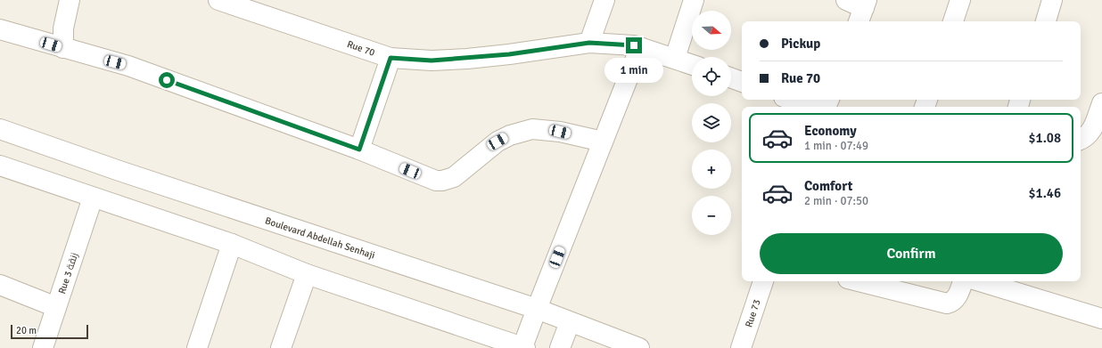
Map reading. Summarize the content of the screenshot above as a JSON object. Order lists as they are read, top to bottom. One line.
{"streets":{"street":["Rue 70","Boulevard Abdellah Senhaji","Rue 3 زنقة","Rue 73"]},"scale_bar":"20 m","north":"right","page":{"map_buttons":["+","−"],"banner":["Pickup","Rue 70"],"bubble":"1 min","list":[{"name":"Economy","note":"1 min · 07:49","value":"$1.08"},{"name":"Comfort","note":"2 min · 07:50","value":"$1.46"}],"buttons":"Confirm","scale":"20 m"}}
